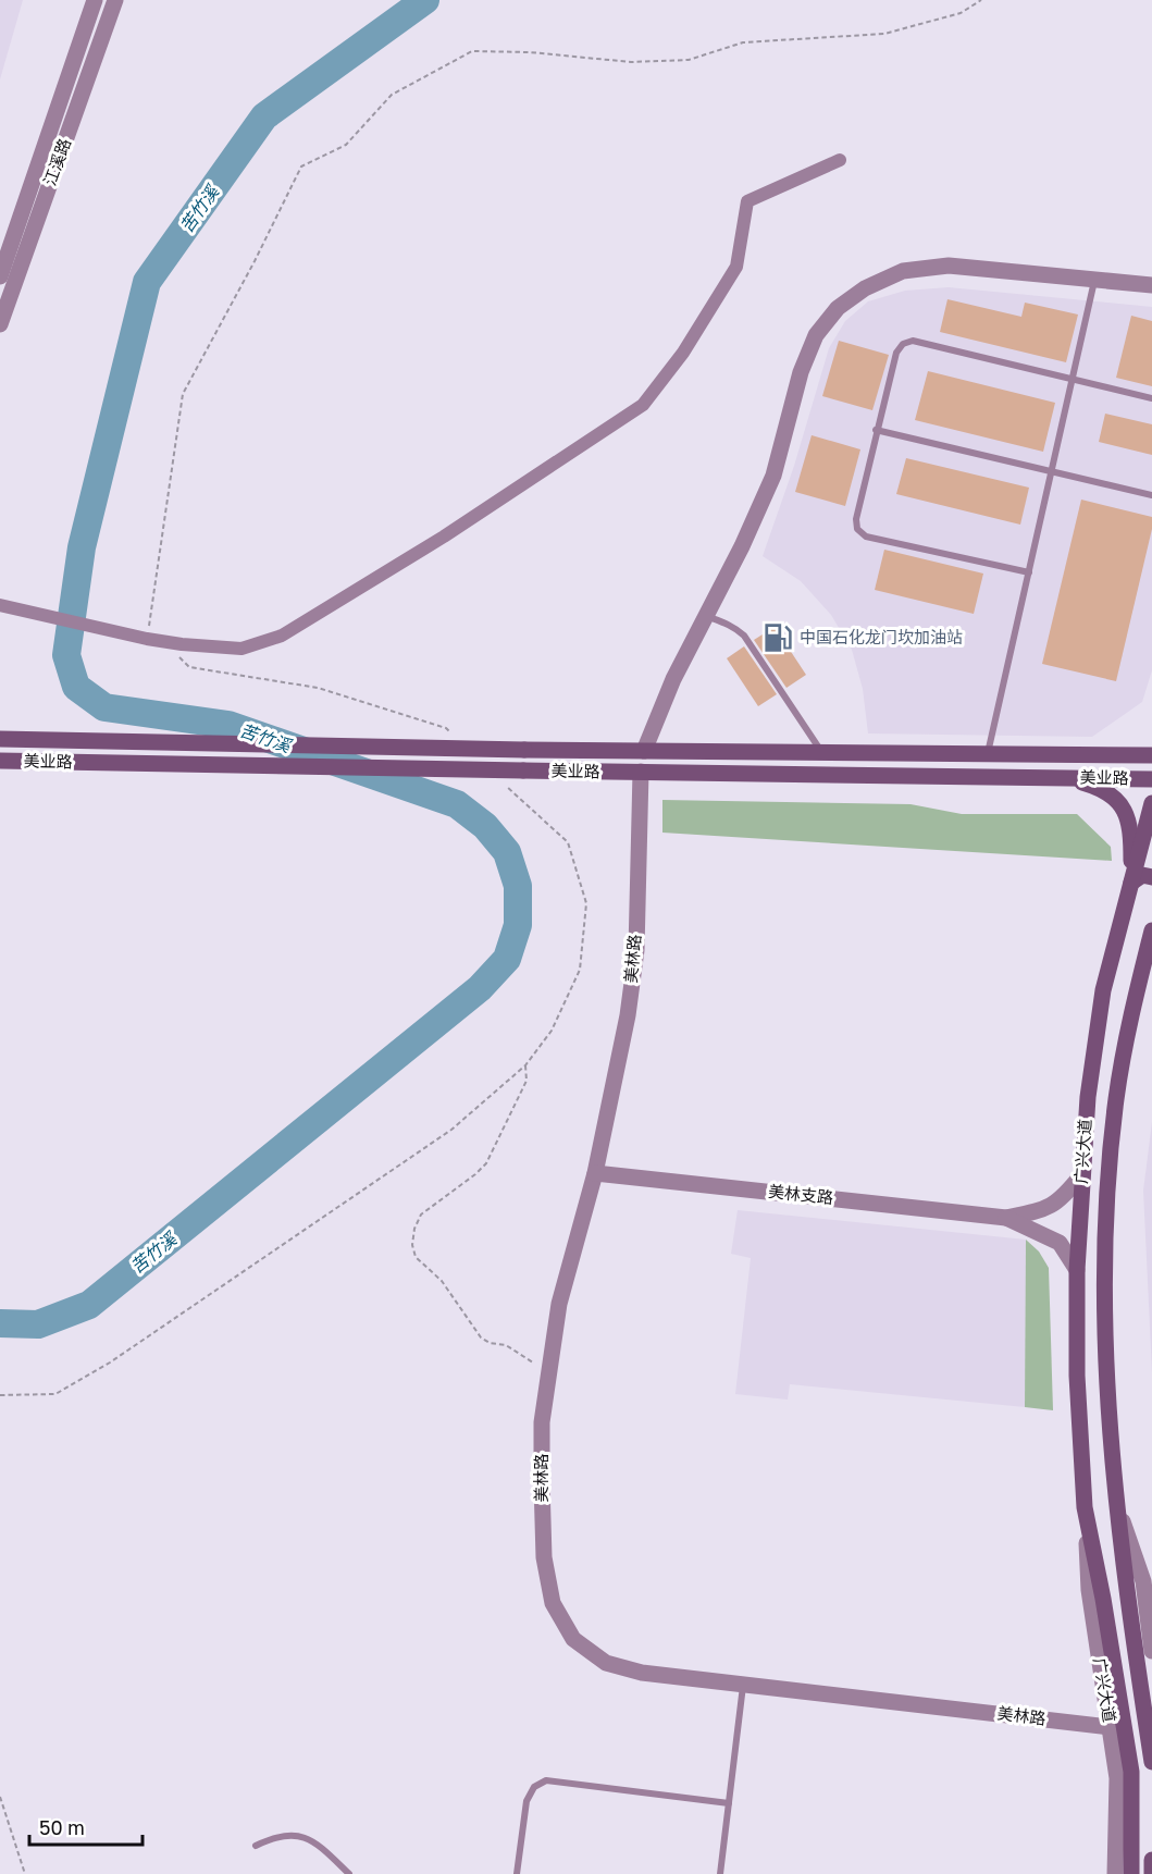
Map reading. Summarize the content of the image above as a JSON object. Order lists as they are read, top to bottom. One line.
{"streets":{"main road":["美业路","广兴大道"],"street":["江溪路","美林路","美林支路"]},"crossings":[["美业路","美林路"],["美林路","广兴大道"],["美林路","美林支路"]],"water":["苦竹溪"],"places":{"fuel station":["中国石化龙门坎加油站"]},"scale_bar":"50 m"}
